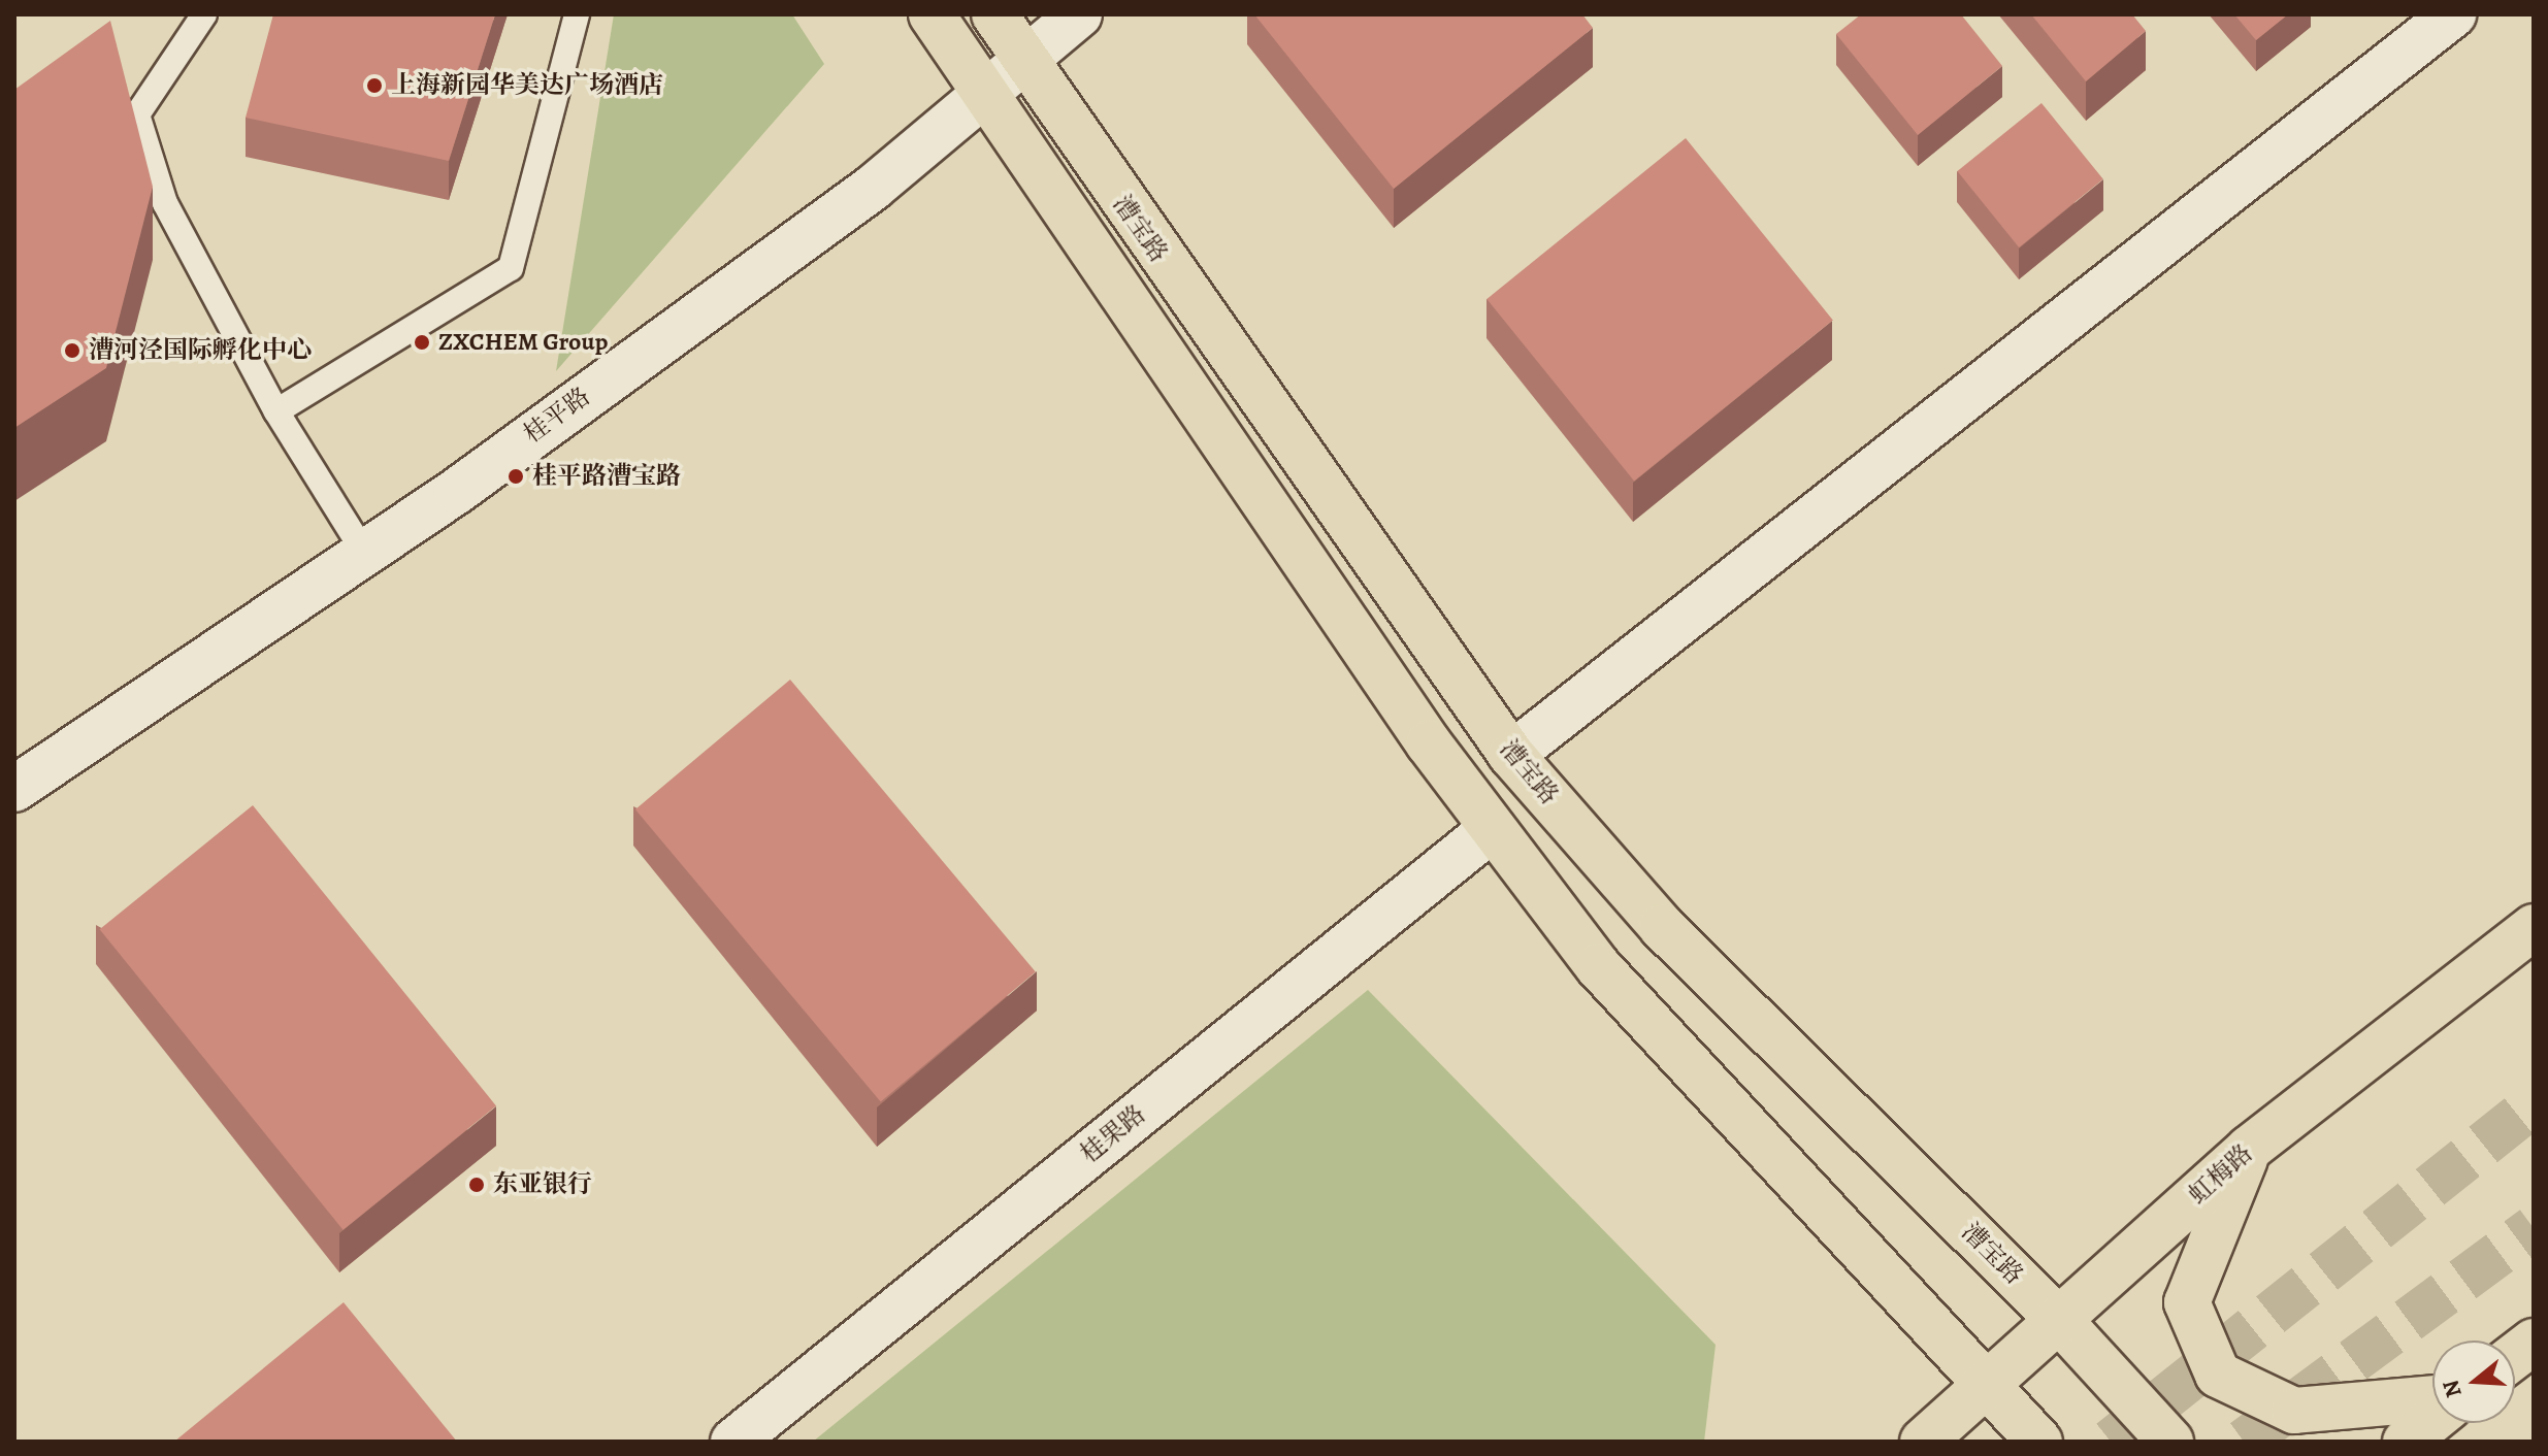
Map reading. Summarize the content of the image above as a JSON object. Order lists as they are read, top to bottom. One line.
{"streets":{"main road":["漕宝路","虹梅路"],"street":["桂平路","桂果路"]},"crossings":[["漕宝路","桂平路"],["漕宝路","虹梅路"]],"places":["上海新园华美达广场酒店","ZXCHEM Group","漕河泾国际孵化中心","桂平路漕宝路","东亚银行"],"north":"left"}
